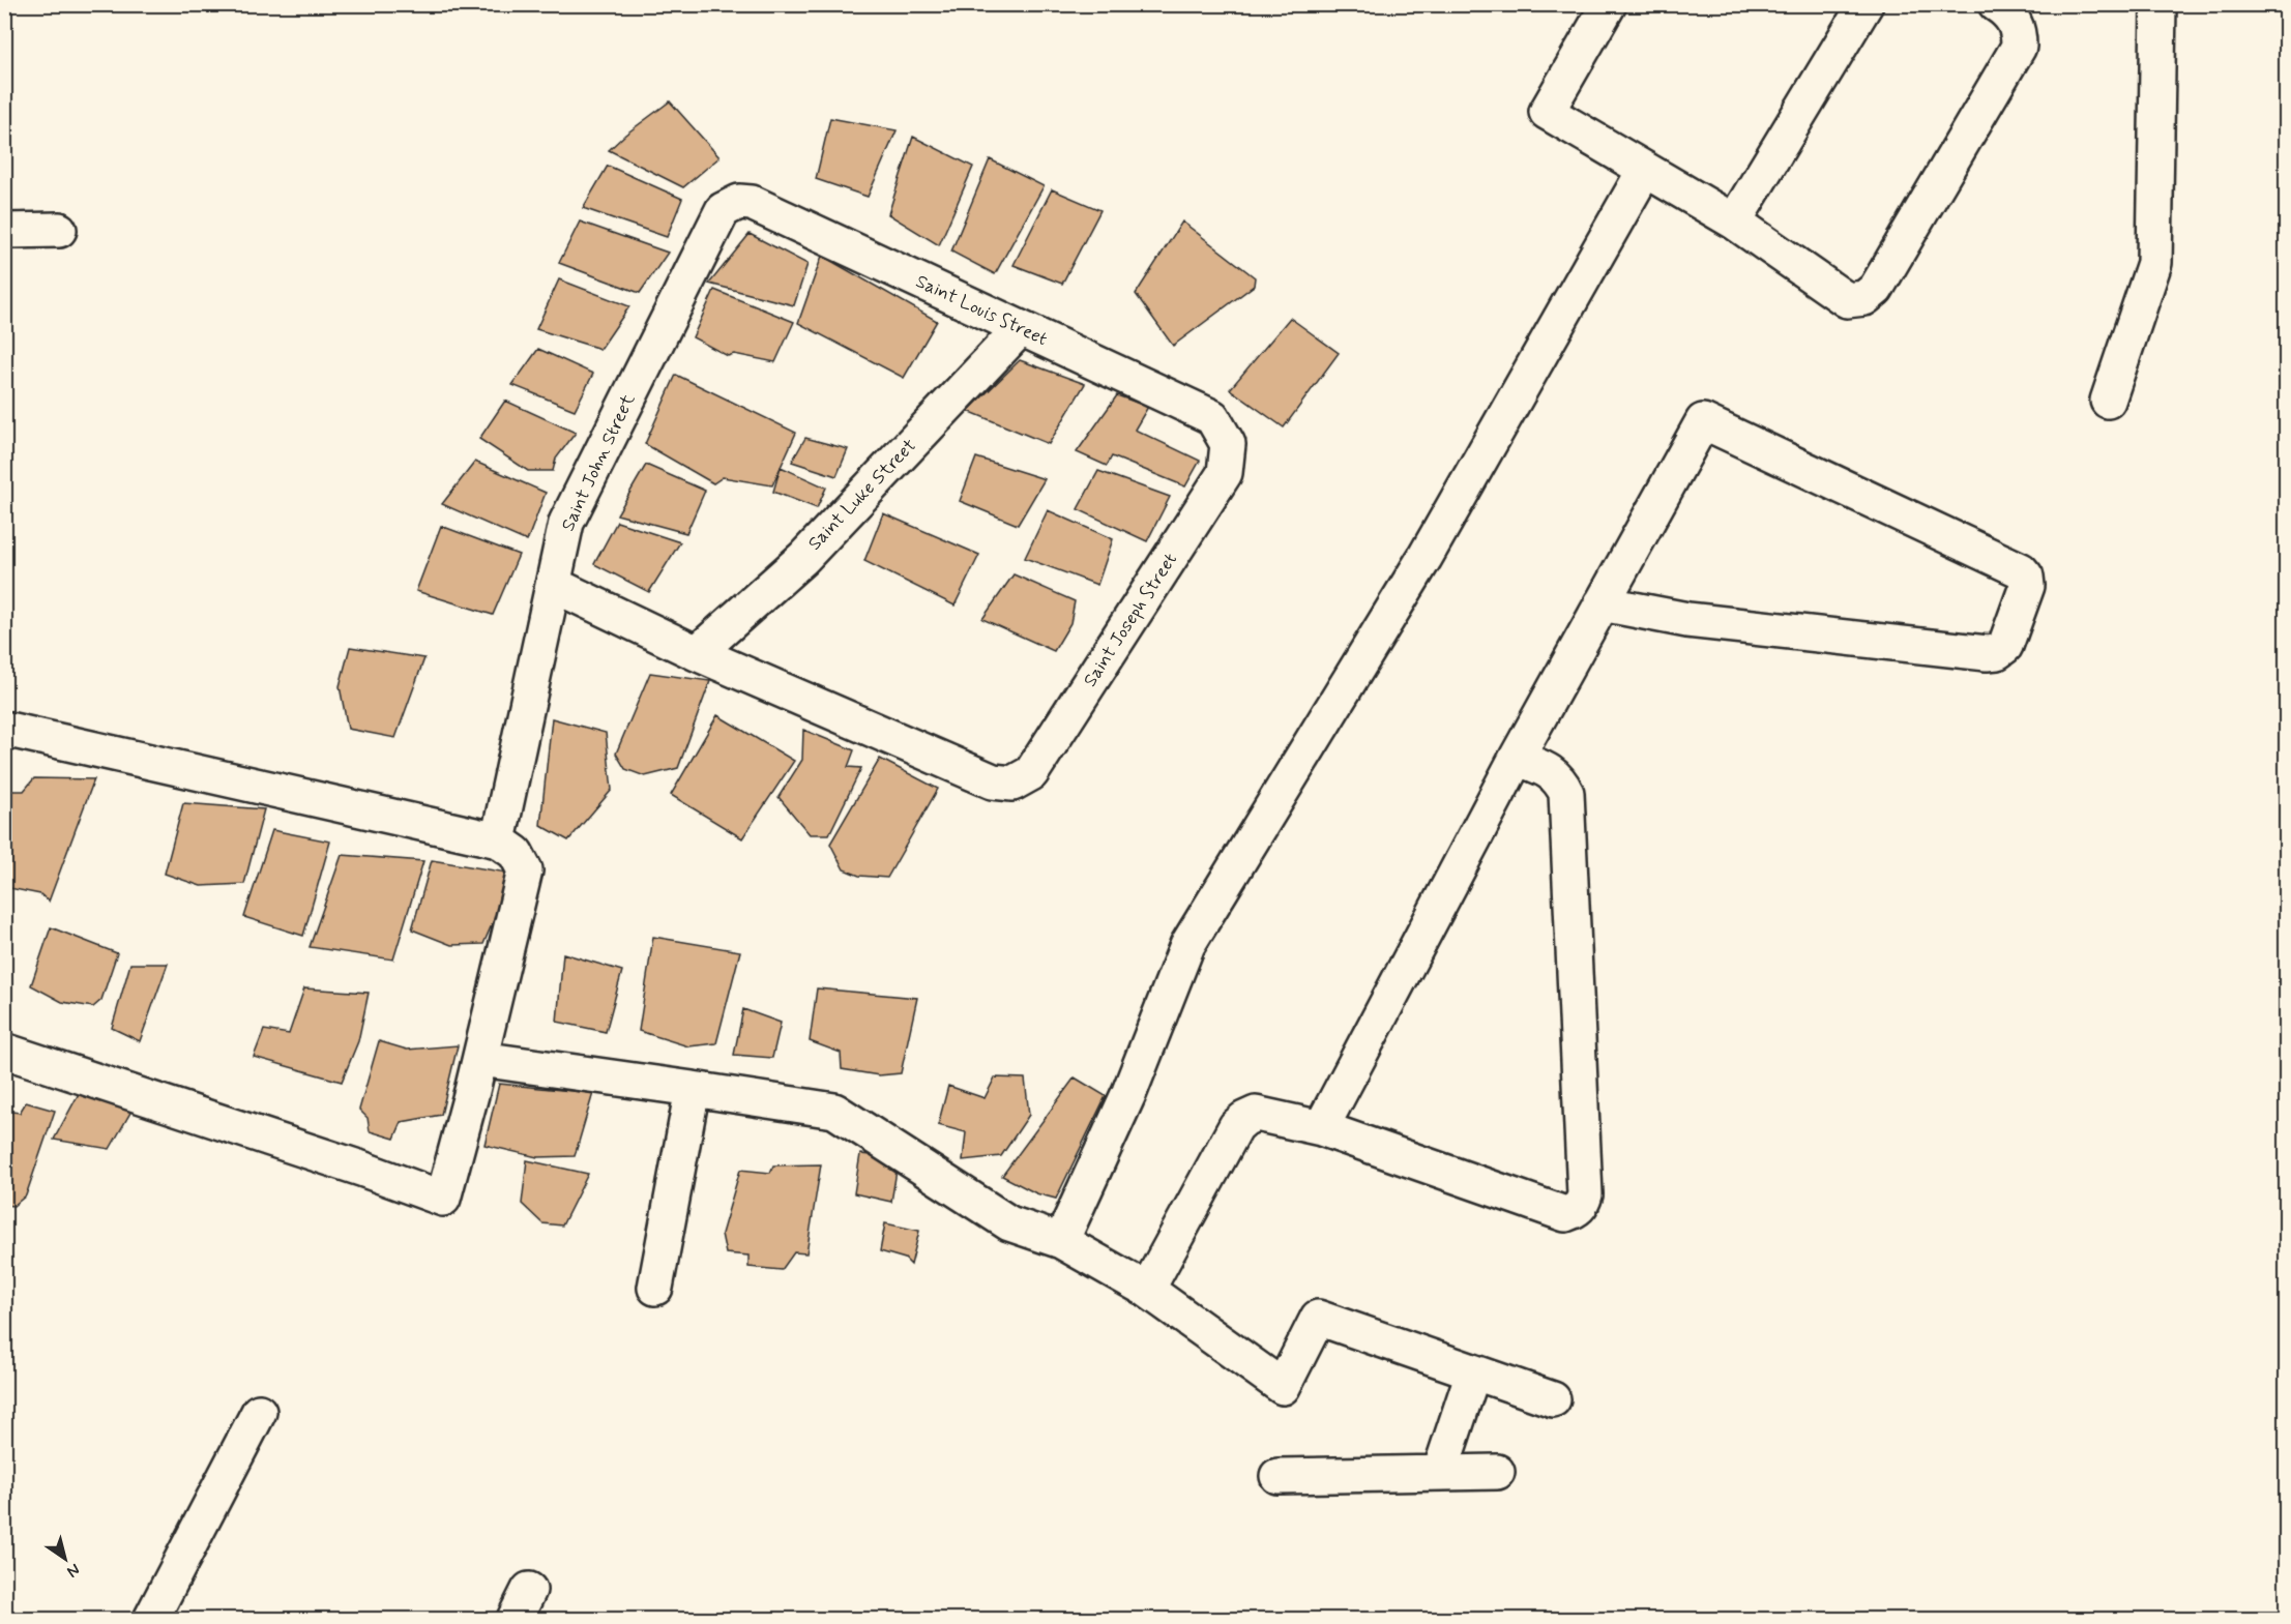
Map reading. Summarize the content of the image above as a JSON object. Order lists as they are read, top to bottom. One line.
{"streets":{"street":["Saint Louis Street","Saint John Street","Saint Luke Street","Saint Joseph Street"]},"crossings":[["Saint Louis Street","Saint John Street"],["Saint Louis Street","Saint Luke Street"],["Saint Louis Street","Saint Joseph Street"],["Saint Luke Street","Saint Joseph Street"]],"north":"bottom right"}
